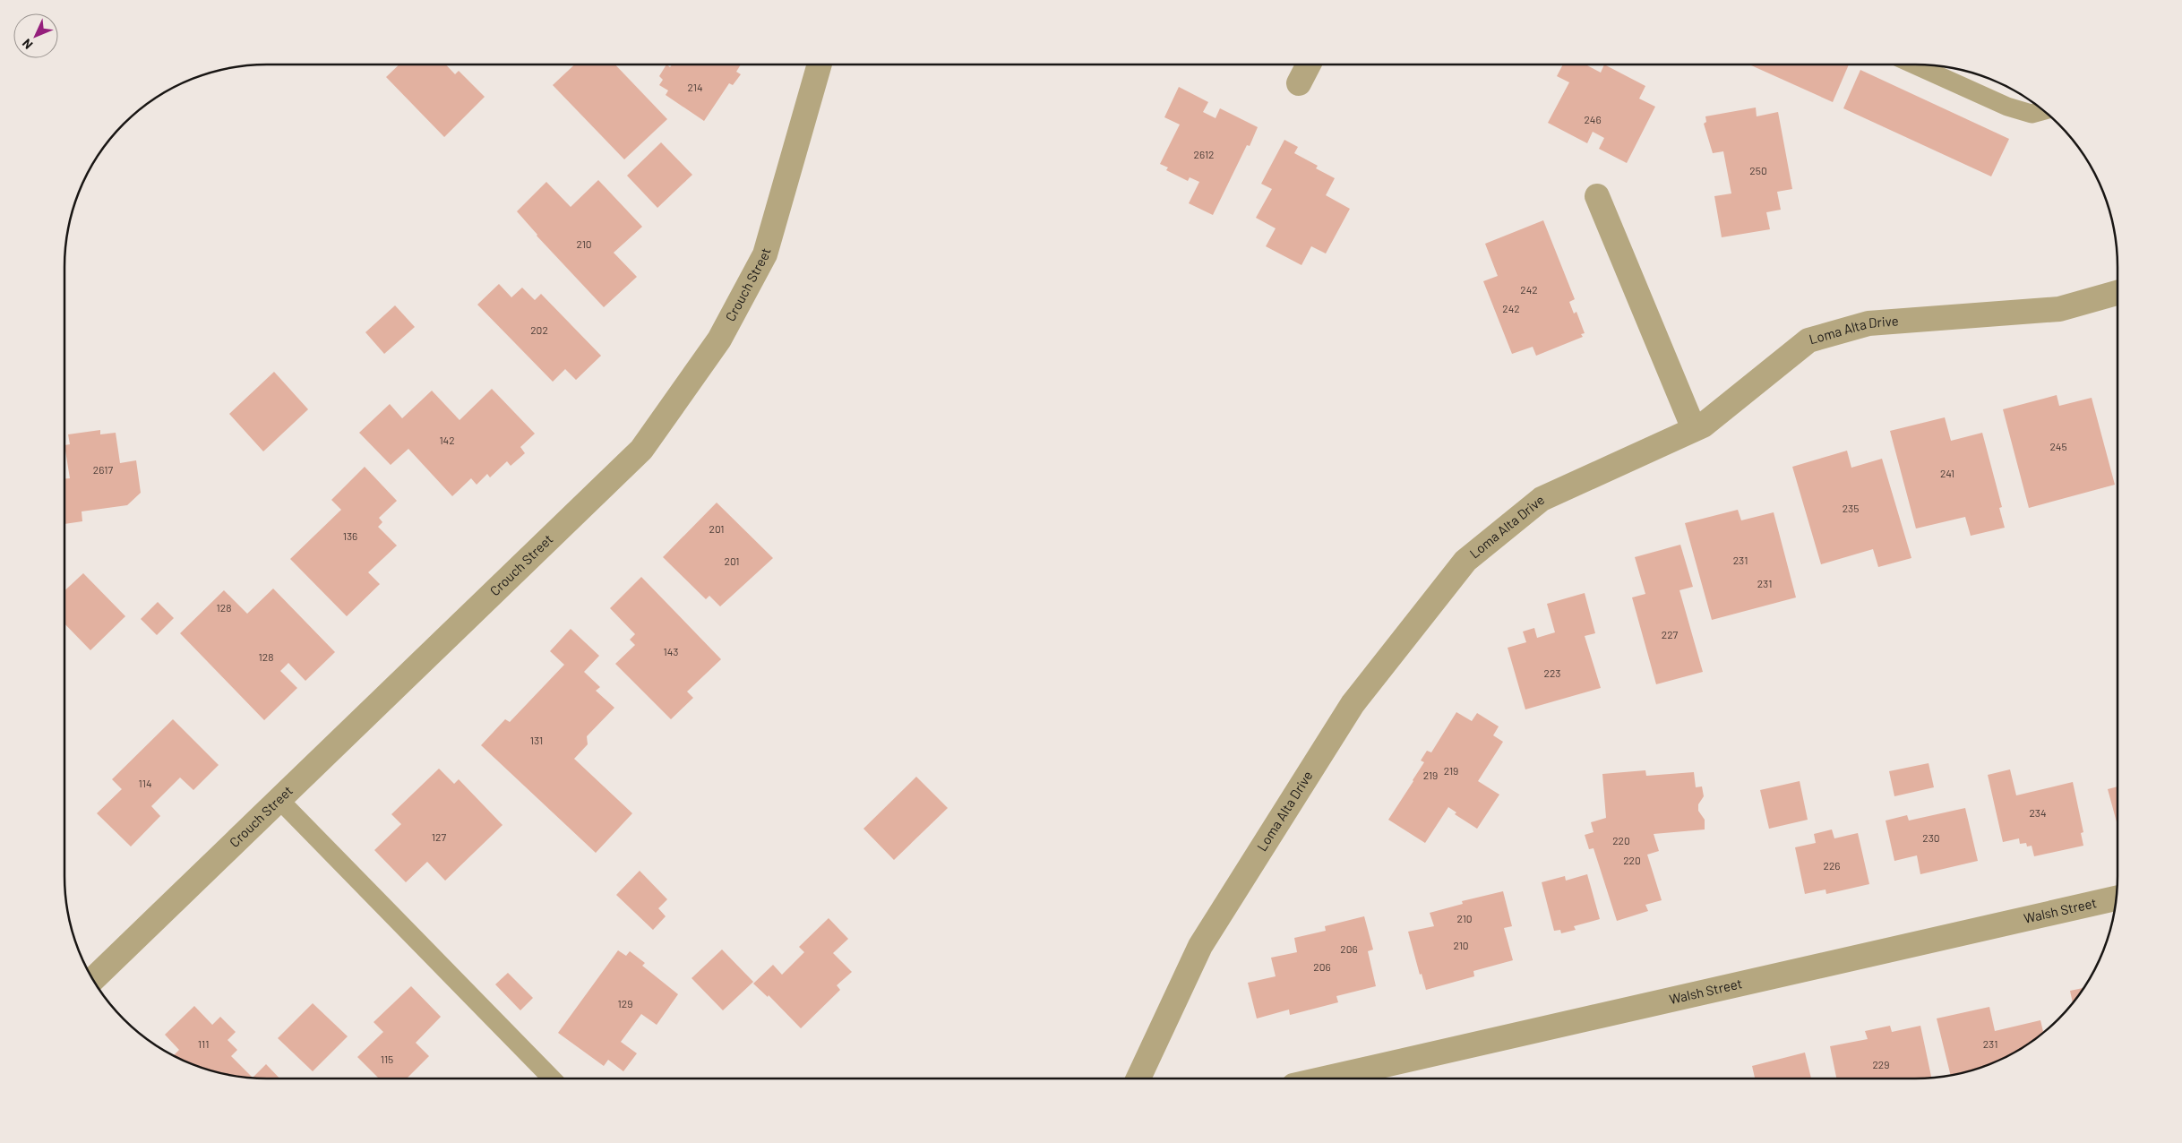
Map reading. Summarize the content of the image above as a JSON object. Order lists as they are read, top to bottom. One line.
{"streets":{"street":["Crouch Street","Loma Alta Drive","Walsh Street"]},"house_numbers":["214","246","2612","250","210","242","242","202","142","245","2617","241","235","201","136","231","201","231","128","227","143","128","223","131","219","219","114","234","127","230","220","220","226","210","210","206","206","129","111","231","115","229"],"north":"bottom left"}
